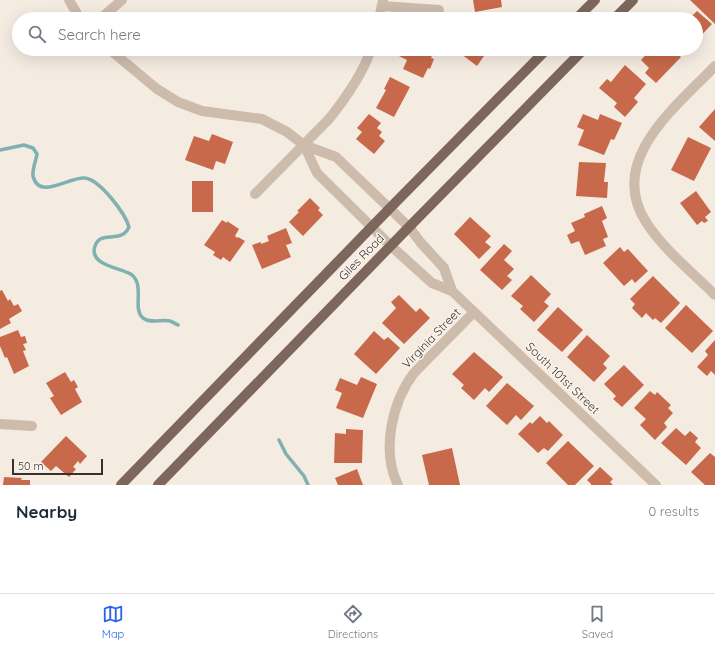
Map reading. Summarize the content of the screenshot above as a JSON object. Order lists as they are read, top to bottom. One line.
{"streets":{"main road":["Giles Road"],"street":["Virginia Street","South 101st Street"]},"crossings":[["Giles Road","South 101st Street"],["Virginia Street","South 101st Street"]],"scale_bar":"50 m","page":{"search":"Search here","scale":"50 m","heading":["Nearby","0 results"],"nav":["Map","Directions","Saved"]}}
